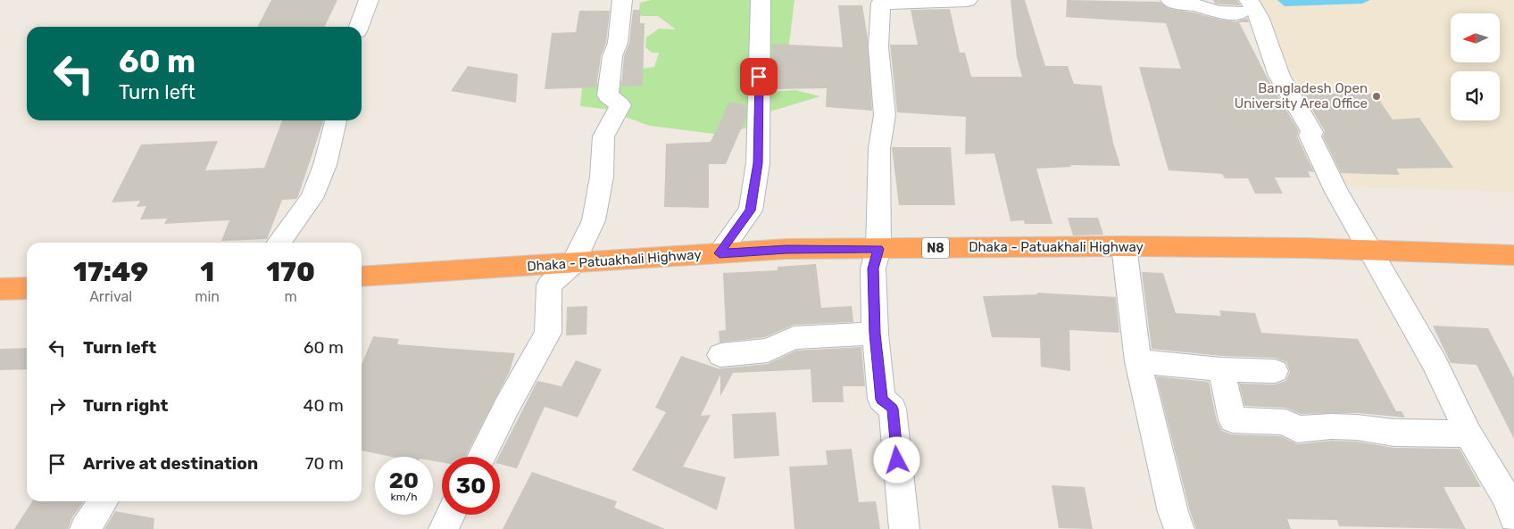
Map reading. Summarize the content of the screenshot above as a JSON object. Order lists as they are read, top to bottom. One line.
{"streets":{"highway":["Dhaka - Patuakhali Highway","N8"]},"places":["Bangladesh Open University Area Office"],"north":"left","page":{"turn":["60 m","Turn left"],"eta":["17:49","Arrival","1","min","170","m"],"list":[{"name":"Turn left","value":"60 m"},{"name":"Turn right","value":"40 m"},{"name":"Arrive at destination","value":"70 m"}],"speed":"20 km/h","limit":"30"}}
